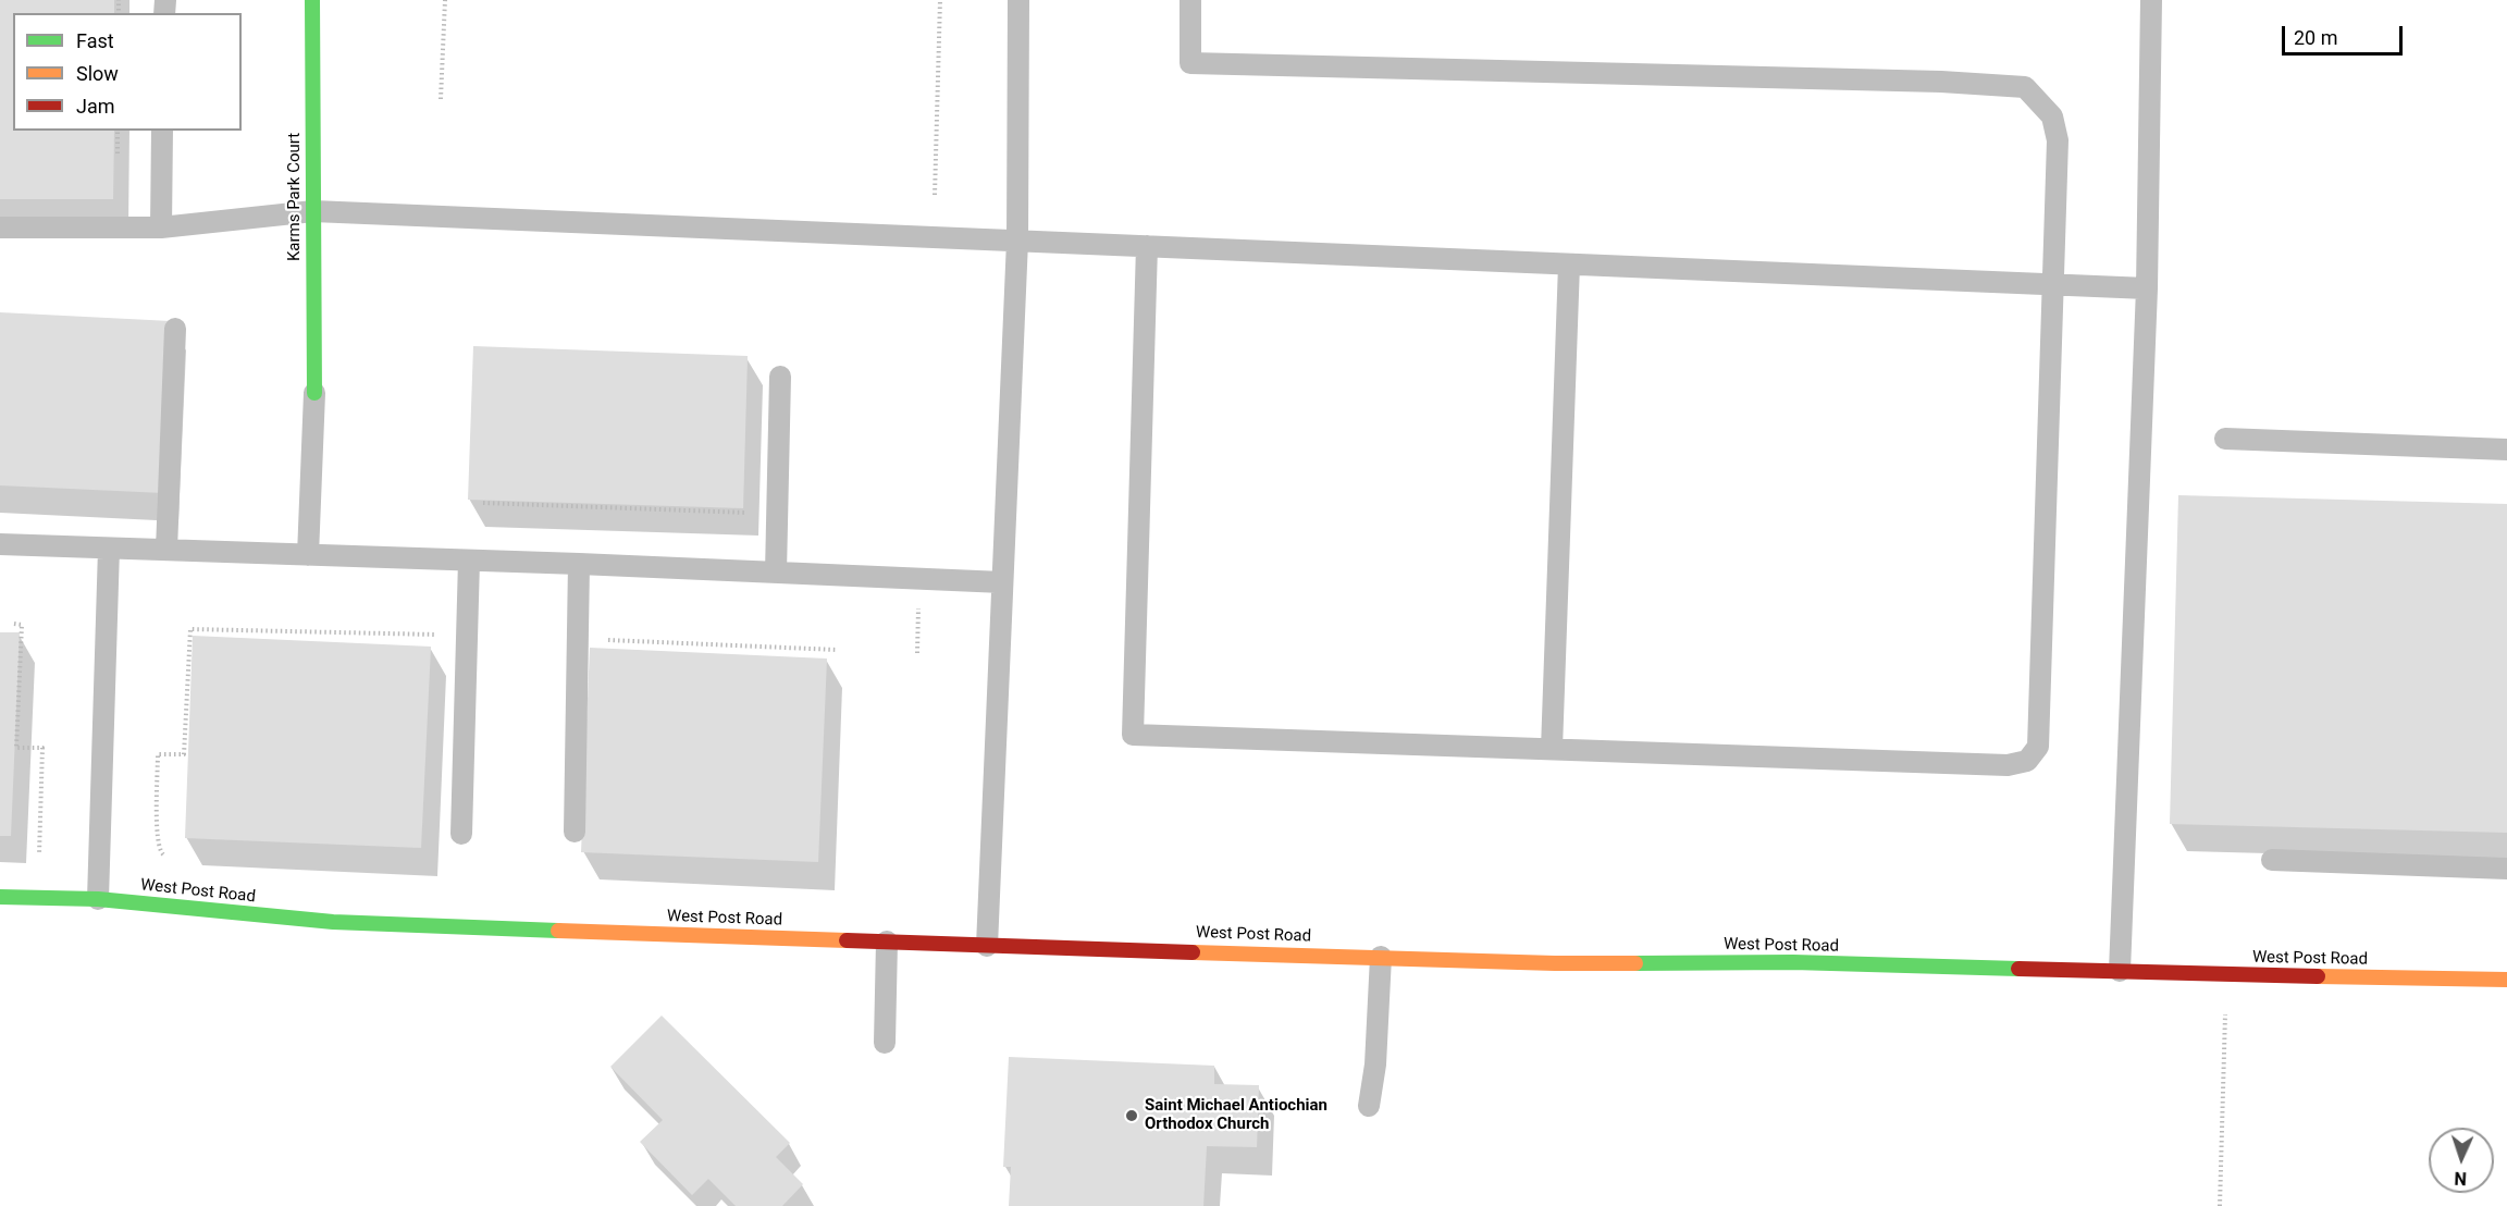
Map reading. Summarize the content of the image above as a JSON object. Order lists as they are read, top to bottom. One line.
{"streets":{"street":["Karms Park Court","West Post Road"]},"places":["Saint Michael Antiochian Orthodox Church"],"legend":["Fast","Slow","Jam"],"scale_bar":"20 m","north":"bottom"}
